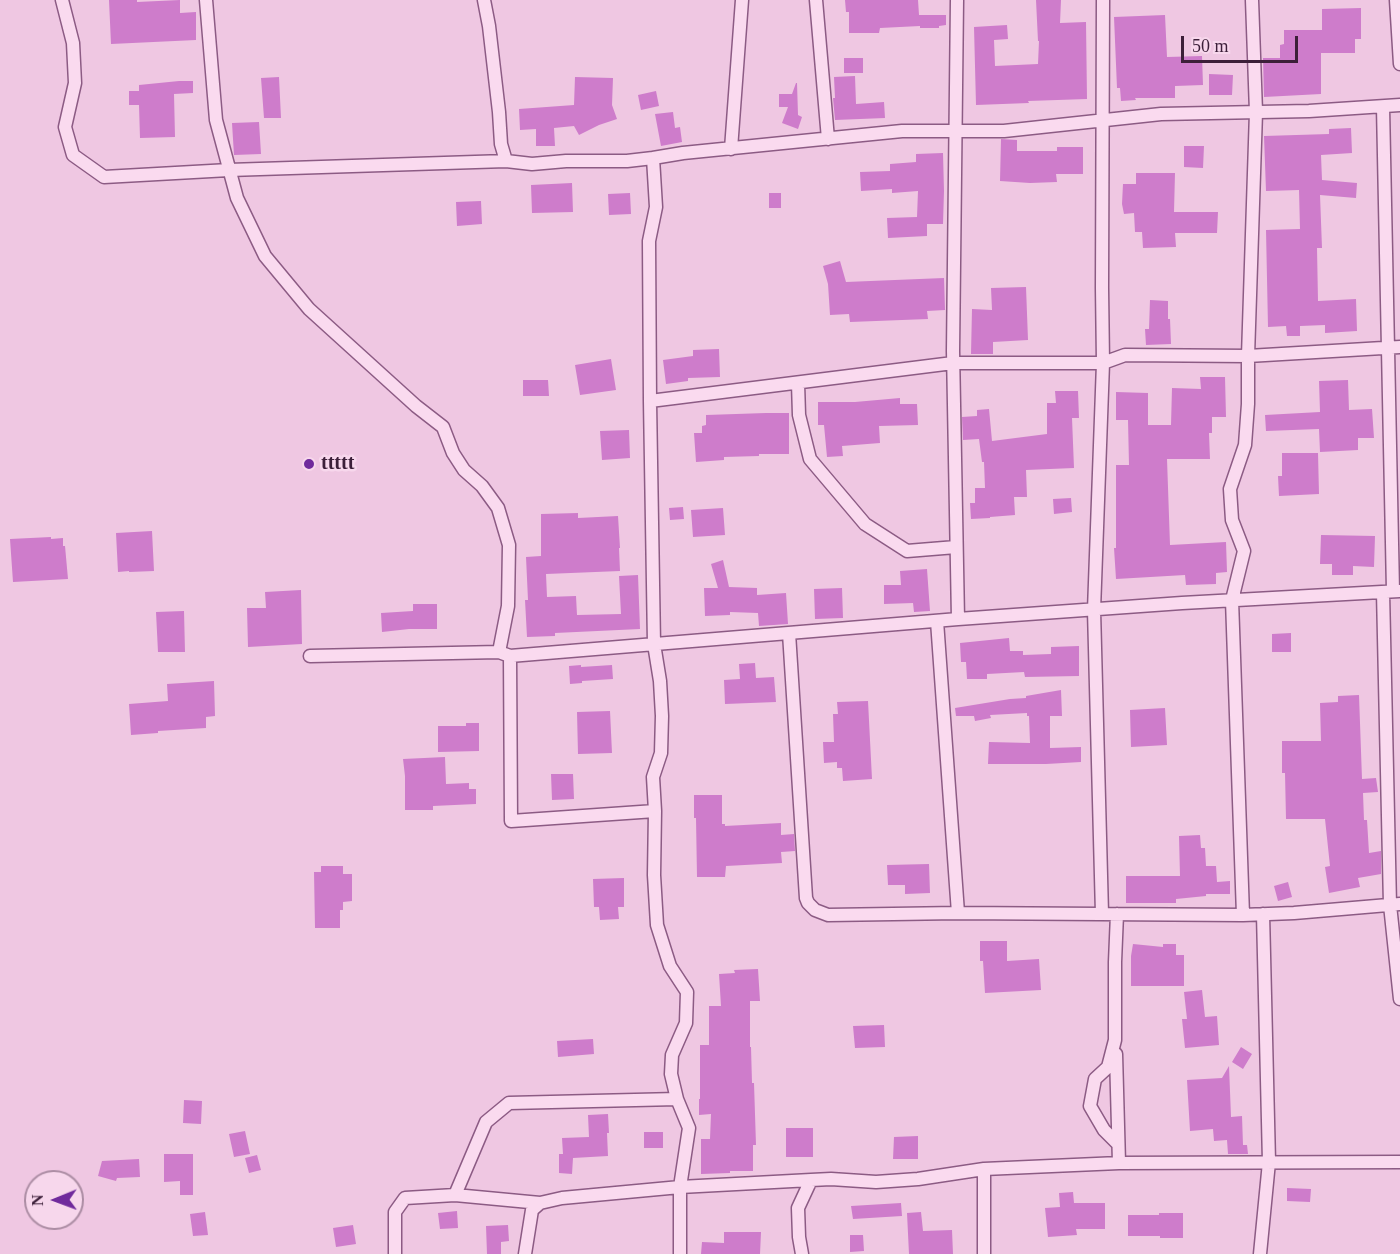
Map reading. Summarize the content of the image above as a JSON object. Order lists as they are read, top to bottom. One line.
{"places":["ttttt"],"scale_bar":"50 m","north":"left"}
